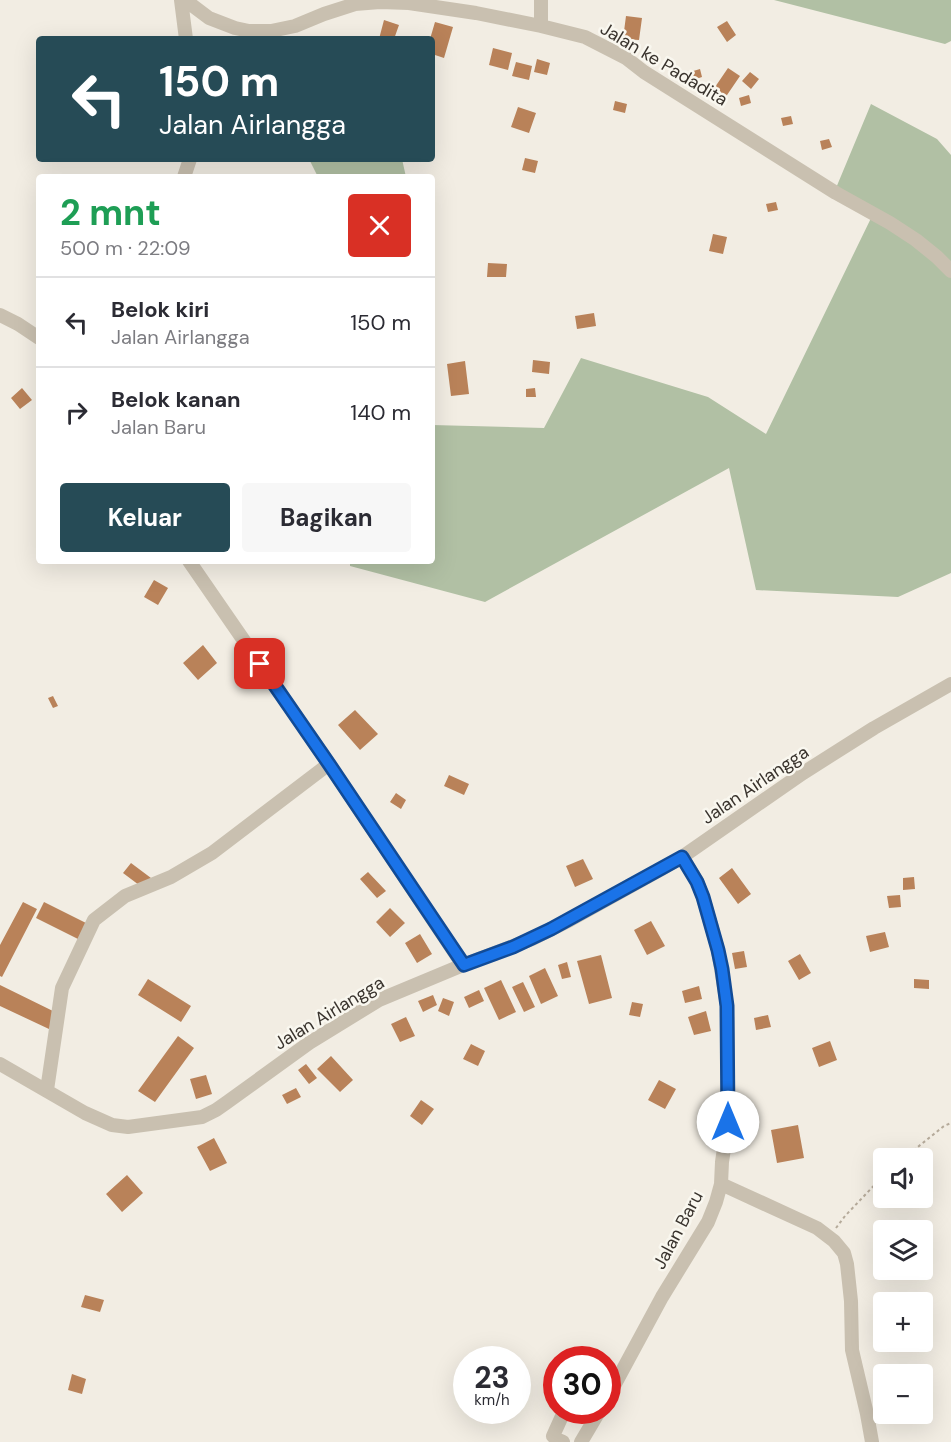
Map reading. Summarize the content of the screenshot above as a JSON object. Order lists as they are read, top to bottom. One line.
{"streets":{"street":["Jalan ke Padadita","Jalan Airlangga","Jalan Baru"]},"crossings":[["Jalan Airlangga","Jalan Baru"]],"page":{"turn":["150 m","Jalan Airlangga"],"heading":["2 mnt","500 m · 22:09"],"list":[{"name":"Belok kiri","note":"Jalan Airlangga","value":"150 m"},{"name":"Belok kanan","note":"Jalan Baru","value":"140 m"}],"buttons":["Keluar","Bagikan"],"map_buttons":["+","−"],"speed":"23 km/h","limit":"30"}}
